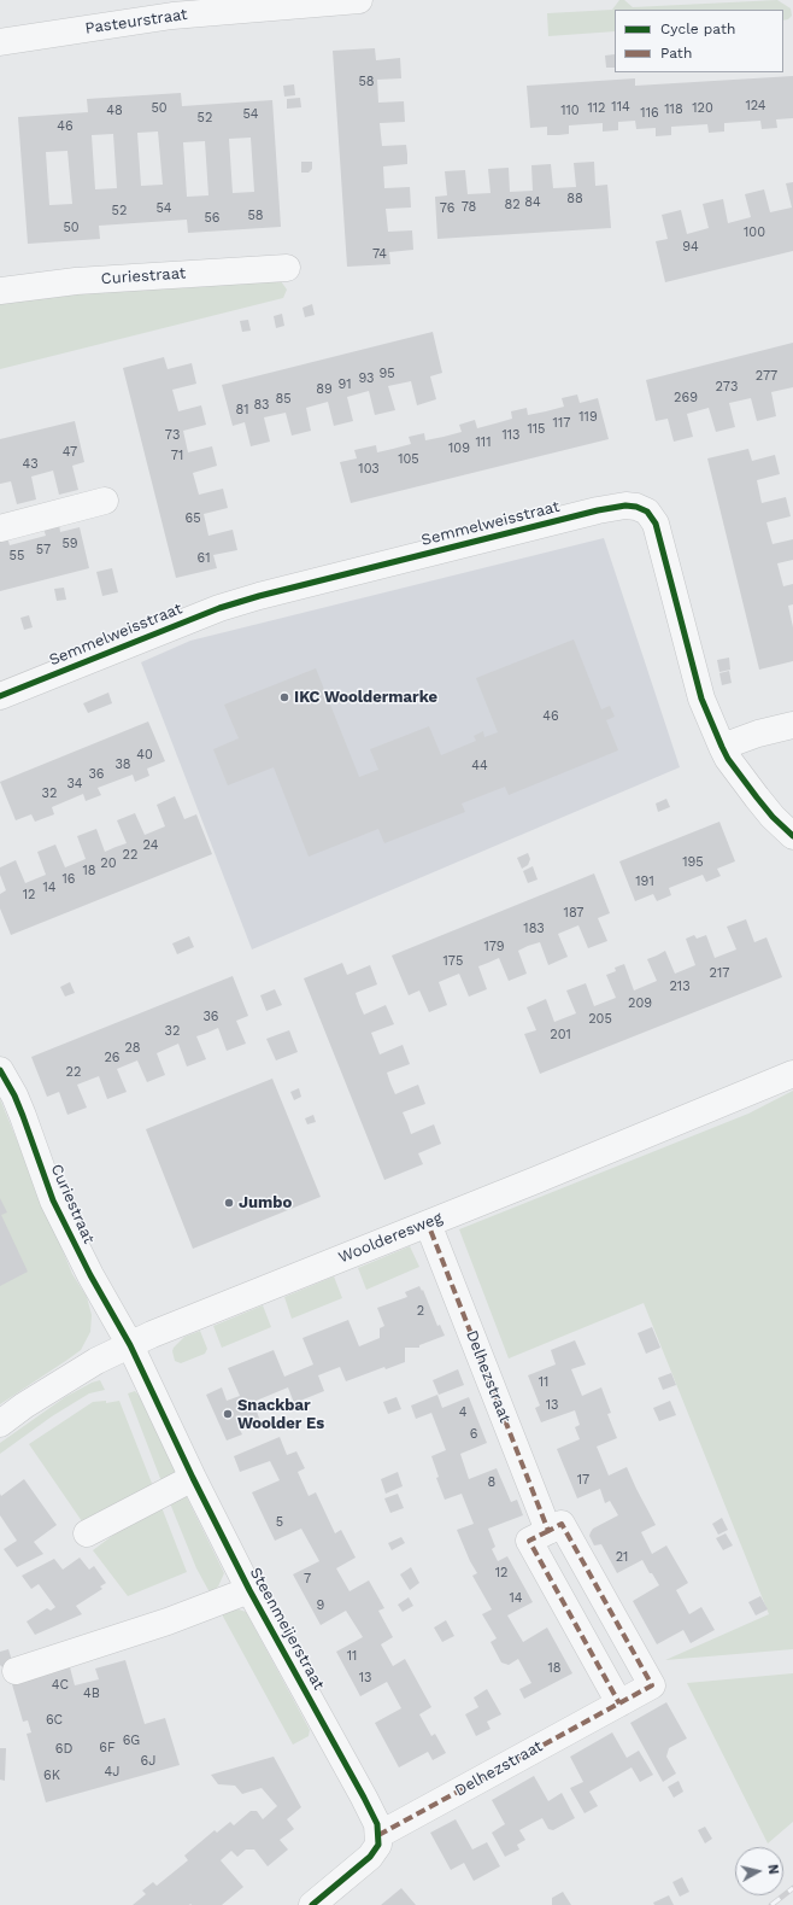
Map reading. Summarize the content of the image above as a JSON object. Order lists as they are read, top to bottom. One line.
{"streets":{"street":["Pasteurstraat","Curiestraat","Semmelweisstraat","Woolderesweg","Delhezstraat","Steenmeijerstraat"]},"crossings":[["Curiestraat","Woolderesweg"],["Curiestraat","Steenmeijerstraat"],["Woolderesweg","Delhezstraat"],["Woolderesweg","Steenmeijerstraat"],["Delhezstraat","Steenmeijerstraat"]],"places":["IKC Wooldermarke","Jumbo","Snackbar Woolder Es"],"house_numbers":["58","124","114","50","112","120","118","48","110","116","54","52","46","88","84","82","78","54","76","52","58","56","50","100","94","74","95","277","93","91","273","89","269","85","83","81","119","117","115","73","113","111","109","47","71","105","43","103","65","59","57","55","61","46","40","38","44","36","34","32","24","22","195","20","18","16","191","14","12","187","183","179","175","217","213","209","36","205","32","201","28","26","22","2","11","13","4","6","17","8","5","21","12","7","14","9","11","18","13","4C","4B","6C","6G","6F","6D","6J","4J","6K"],"legend":["Cycle path","Path"],"north":"right"}
